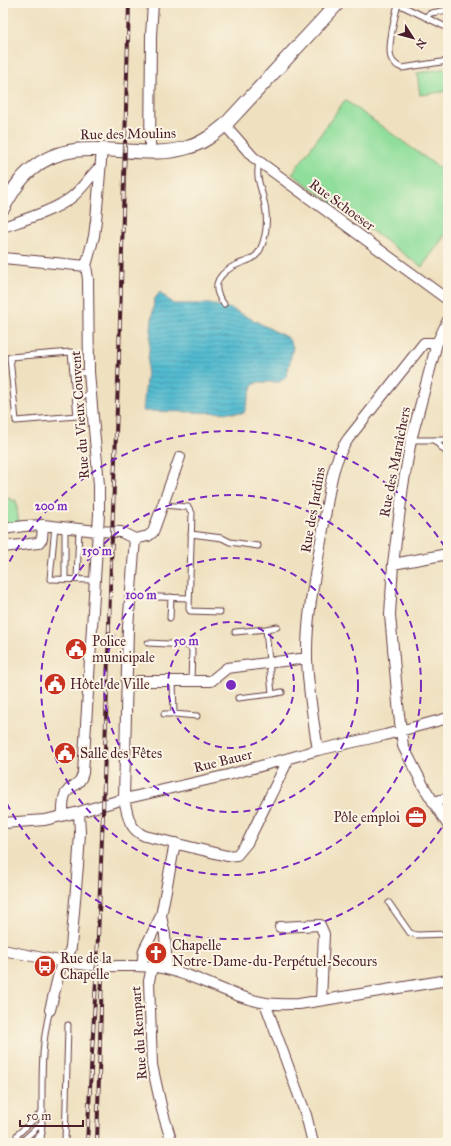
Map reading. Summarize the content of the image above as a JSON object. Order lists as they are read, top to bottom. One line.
{"streets":{"main road":["Rue des Moulins"],"street":["Rue Schoeser","Rue du Vieux Couvent","Rue des Maraîchers","Rue des Jardins","Rue Bauer","Rue du Rempart"]},"crossings":[["Rue des Moulins","Rue Schoeser"],["Rue des Moulins","Rue du Vieux Couvent"],["Rue du Vieux Couvent","Rue Bauer"],["Rue des Maraîchers","Rue des Jardins"],["Rue des Maraîchers","Rue Bauer"],["Rue des Jardins","Rue Bauer"]],"places":{"public building":["Police municipale","Hôtel de Ville","Salle des Fêtes"],"office":["Pôle emploi"],"church":["Chapelle Notre-Dame-du-Perpétuel-Secours"],"bus stop":["Rue de la Chapelle"]},"scale_bar":"50 m","north":"bottom right","rings":["200 m","150 m","100 m","50 m"]}
